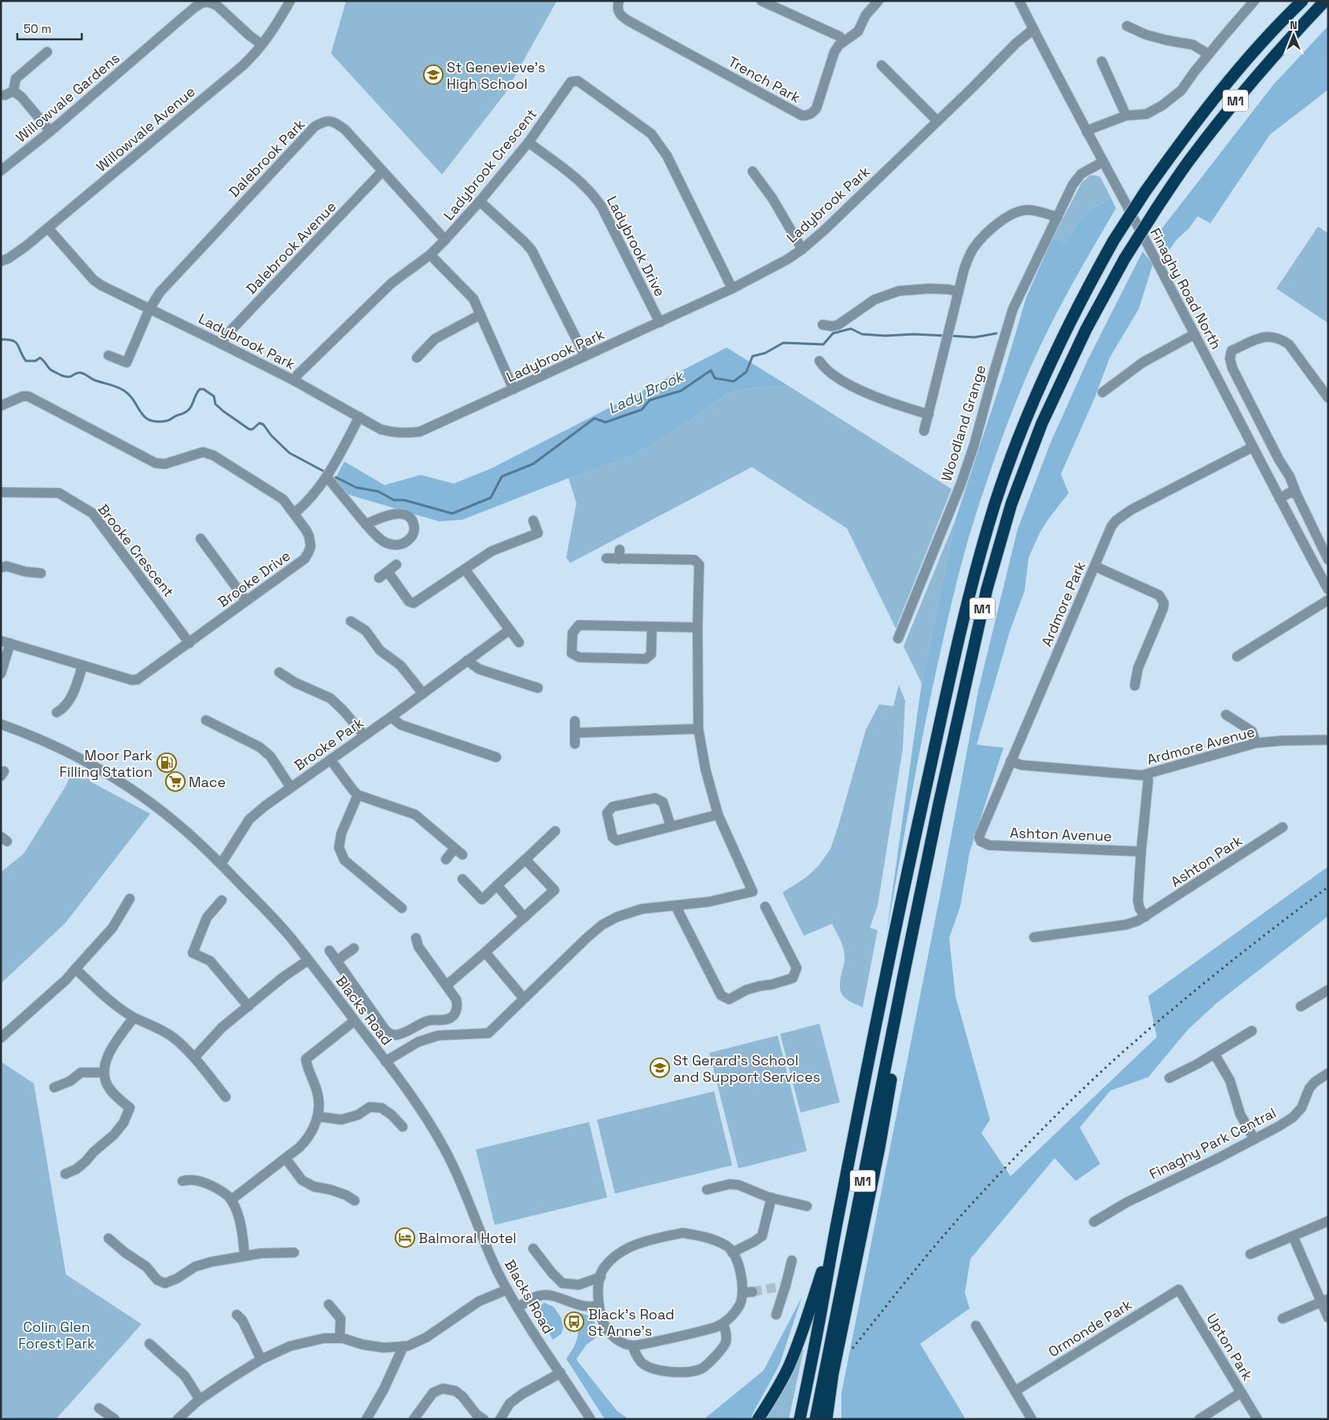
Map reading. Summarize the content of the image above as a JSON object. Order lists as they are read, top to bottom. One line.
{"streets":{"highway":["M1"],"street":["Trench Park","Willowvale Gardens","Willowvale Avenue","Dalebrook Park","Ladybrook Crescent","Ladybrook Park","Ladybrook Drive","Dalebrook Avenue","Finaghy Road North","Woodland Grange","Brooke Crescent","Brooke Drive","Ardmore Park","Brooke Park","Ardmore Avenue","Ashton Avenue","Ashton Park","Blacks Road","Finaghy Park Central","Ormonde Park","Upton Park"]},"crossings":[["Willowvale Gardens","Willowvale Avenue"],["Willowvale Avenue","Ladybrook Park"],["Dalebrook Park","Ladybrook Crescent"],["Dalebrook Park","Ladybrook Park"],["Dalebrook Park","Dalebrook Avenue"],["Ladybrook Crescent","Ladybrook Park"],["Ladybrook Crescent","Ladybrook Drive"],["Ladybrook Park","Ladybrook Drive"],["Ladybrook Park","Dalebrook Avenue"],["Ladybrook Park","Finaghy Road North"],["Finaghy Road North","Woodland Grange"],["Finaghy Road North","Ardmore Park"],["Brooke Crescent","Brooke Drive"],["Ardmore Park","Ardmore Avenue"],["Ardmore Park","Ashton Avenue"],["Brooke Park","Blacks Road"],["Ormonde Park","Upton Park"]],"water":["Lady Brook"],"parks":["Colin Glen Forest Park"],"places":{"school or university":["St Genevieve's High School","St Gerard's School and Support Services"],"fuel station":["Moor Park Filling Station"],"supermarket":["Mace"],"hotel":["Balmoral Hotel"],"bus stop":["Black's Road St Anne's"]},"scale_bar":"50 m","north":"top"}
